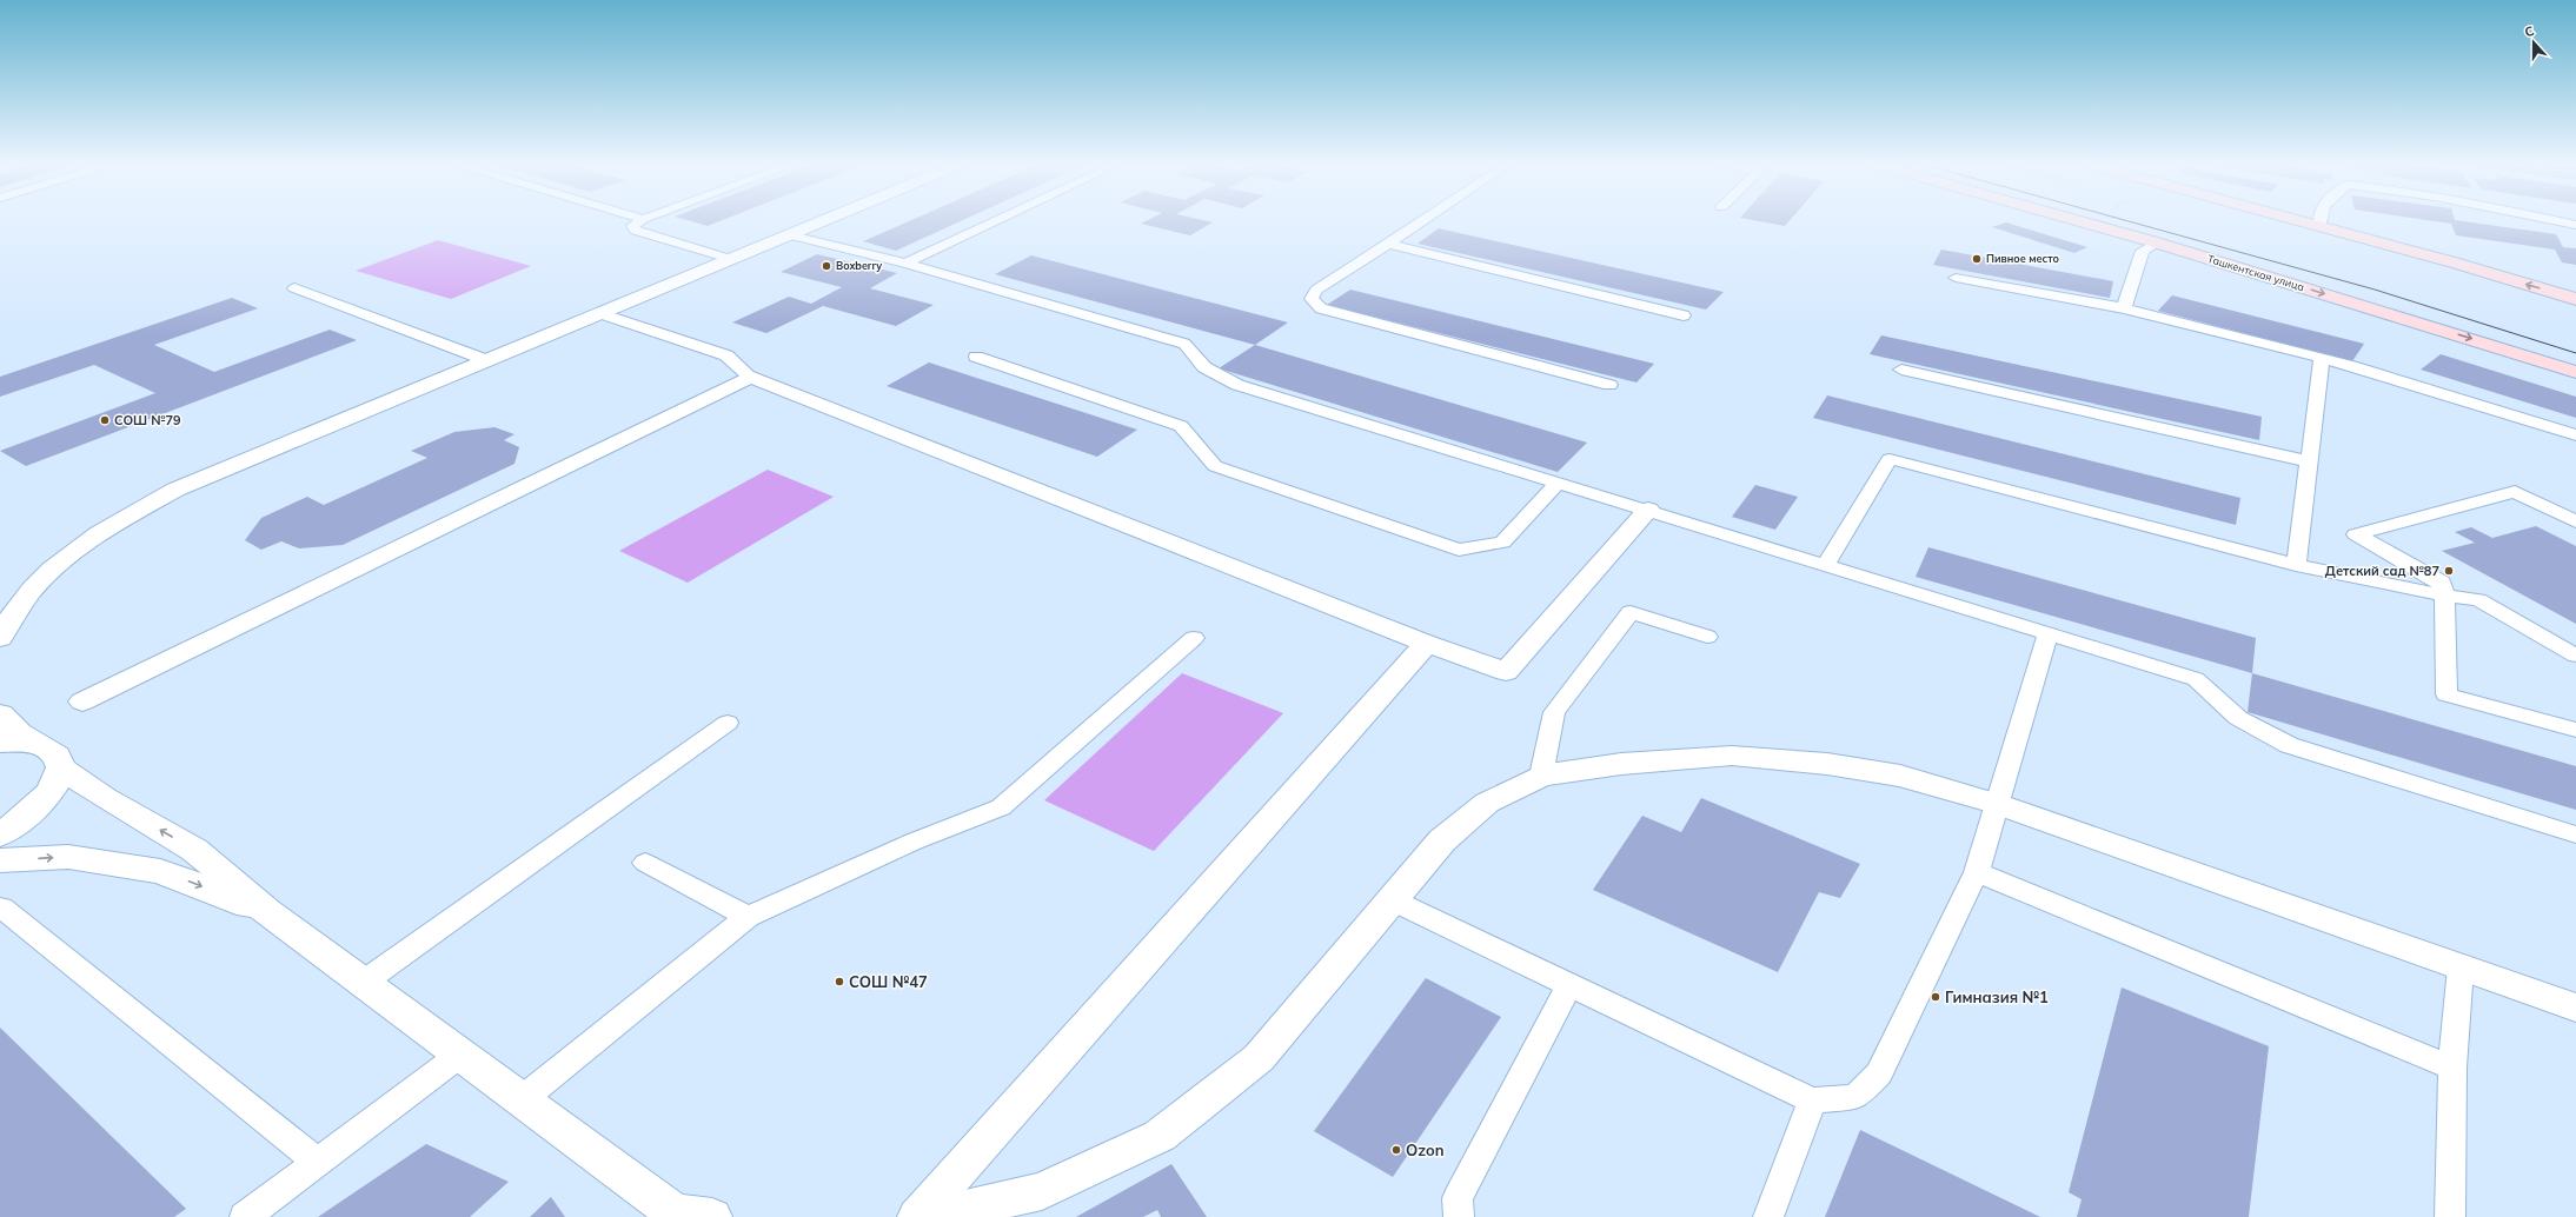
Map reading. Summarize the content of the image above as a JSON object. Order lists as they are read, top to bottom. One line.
{"streets":{"main road":["Ташкентская улица"]},"places":["Пивное место","Boxberry","СОШ №79","Детский сад №87","СОШ №47","Гимназия №1","Ozon"],"north":"top"}
